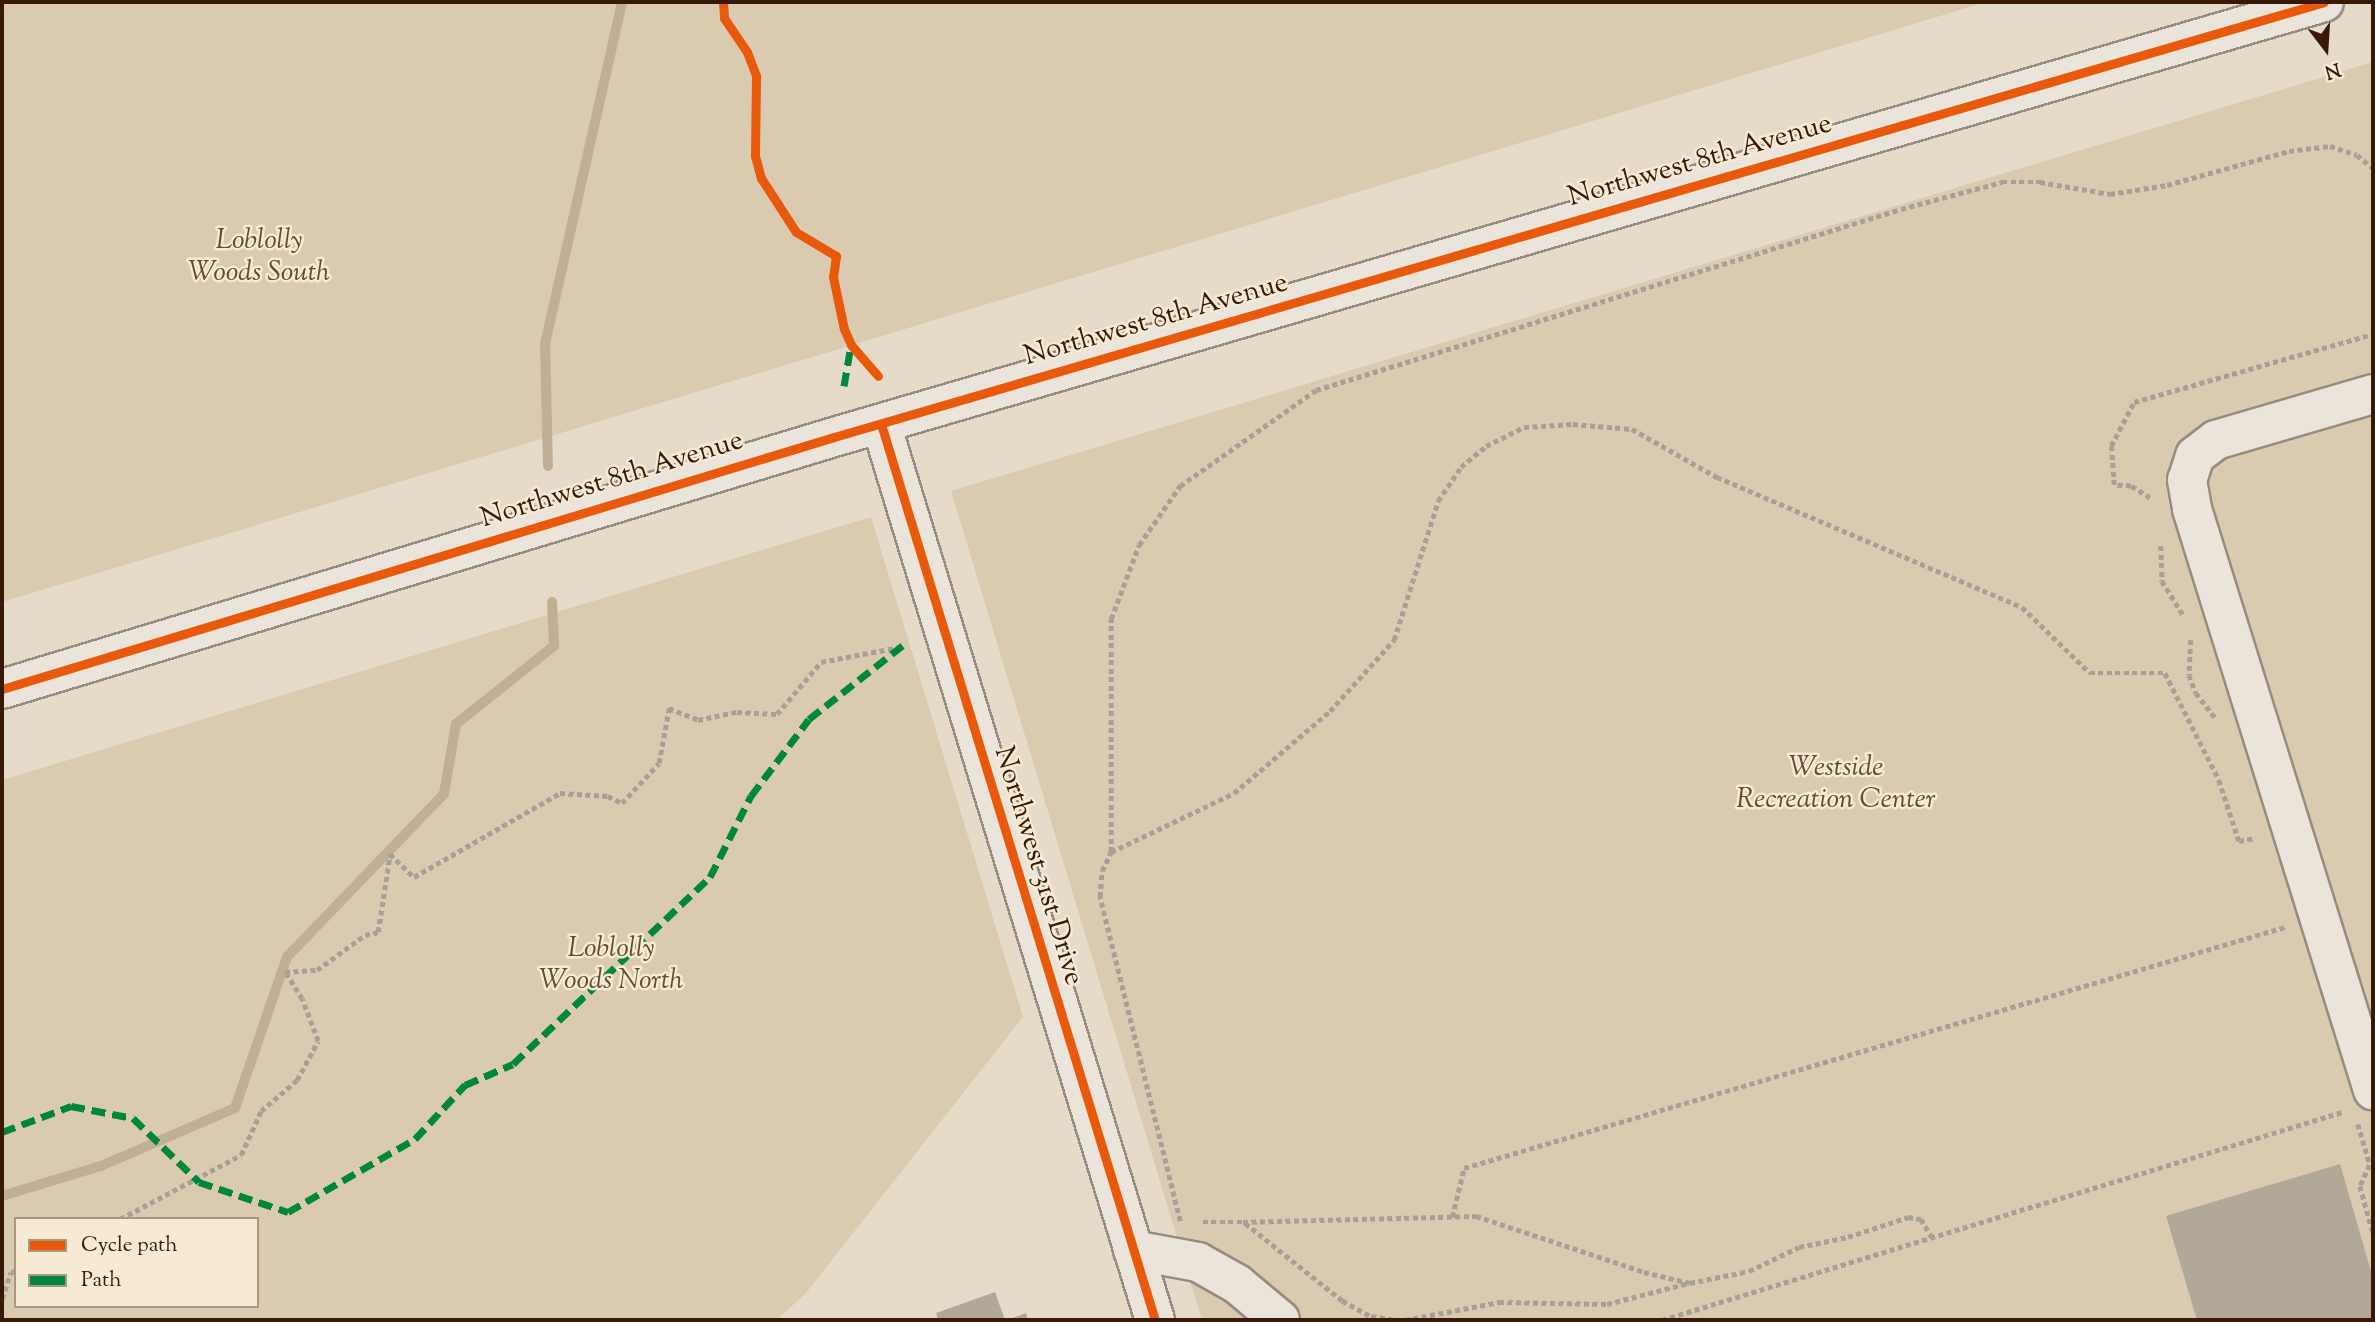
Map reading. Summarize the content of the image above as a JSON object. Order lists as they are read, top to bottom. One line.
{"streets":{"street":["Northwest 8th Avenue","Northwest 31st Drive"]},"crossings":[["Northwest 8th Avenue","Northwest 31st Drive"]],"parks":["Loblolly Woods South","Westside Recreation Center","Loblolly Woods North"],"legend":["Cycle path","Path"],"north":"bottom"}
